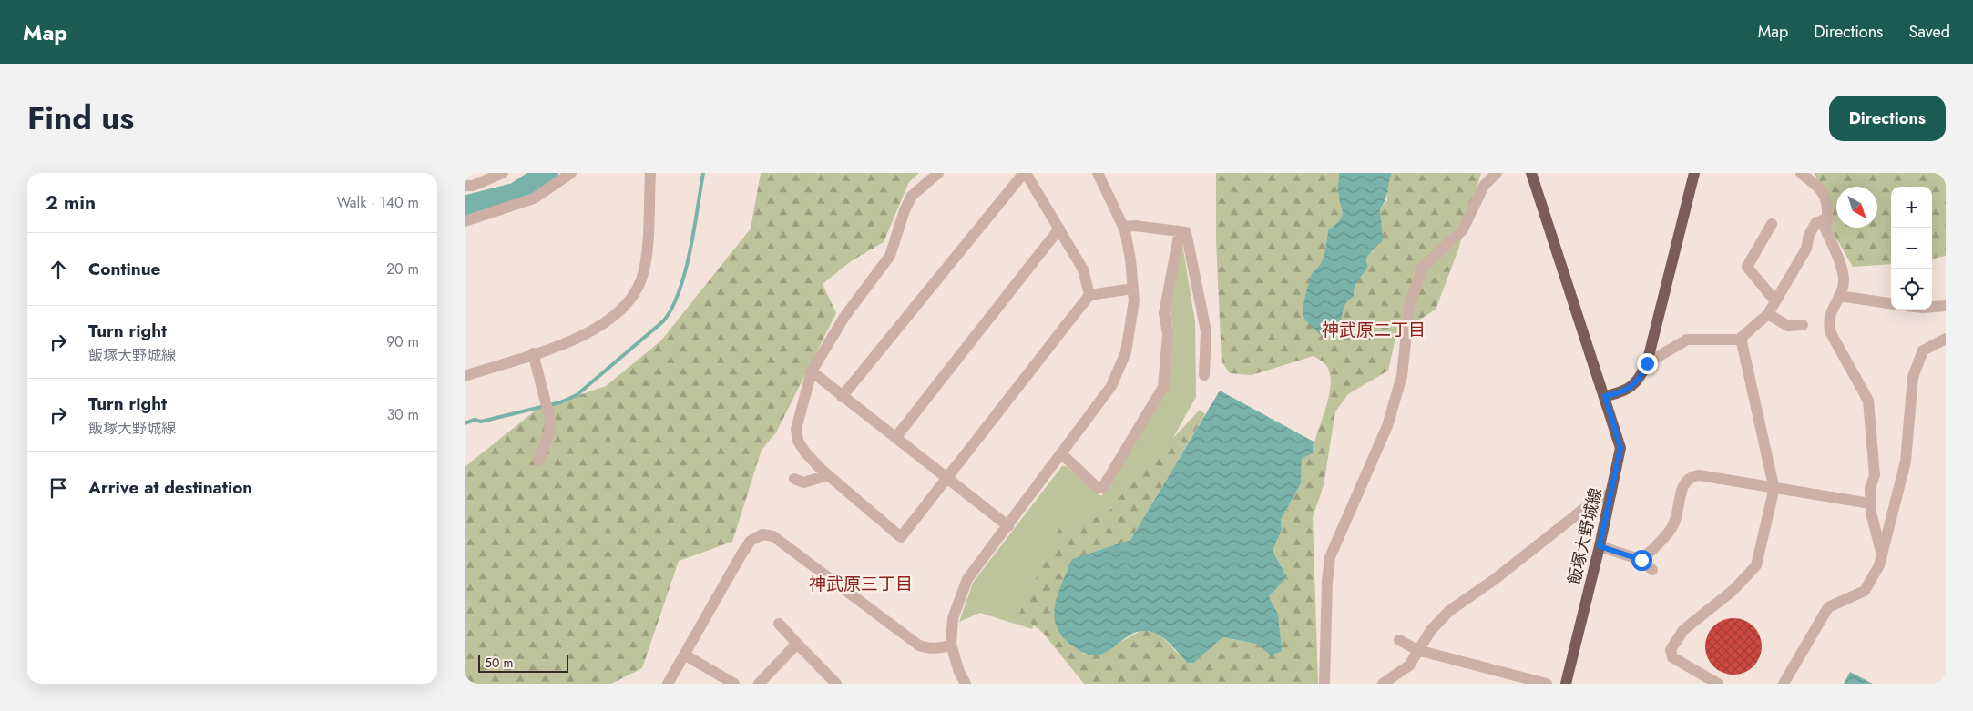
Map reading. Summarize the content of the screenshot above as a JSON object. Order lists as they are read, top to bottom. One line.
{"streets":{"main road":["飯塚大野城線"]},"districts":["神武原二丁目","神武原三丁目"],"scale_bar":"50 m","north":"bottom right","page":{"header":"Map","nav":["Map","Directions","Saved"],"title":"Find us","buttons":"Directions","heading":["2 min","Walk · 140 m"],"map_buttons":["+","−"],"list":[["Continue","20 m"],["Turn right","飯塚大野城線","90 m"],["Turn right","飯塚大野城線","30 m"],"Arrive at destination"],"scale":"50 m"}}
